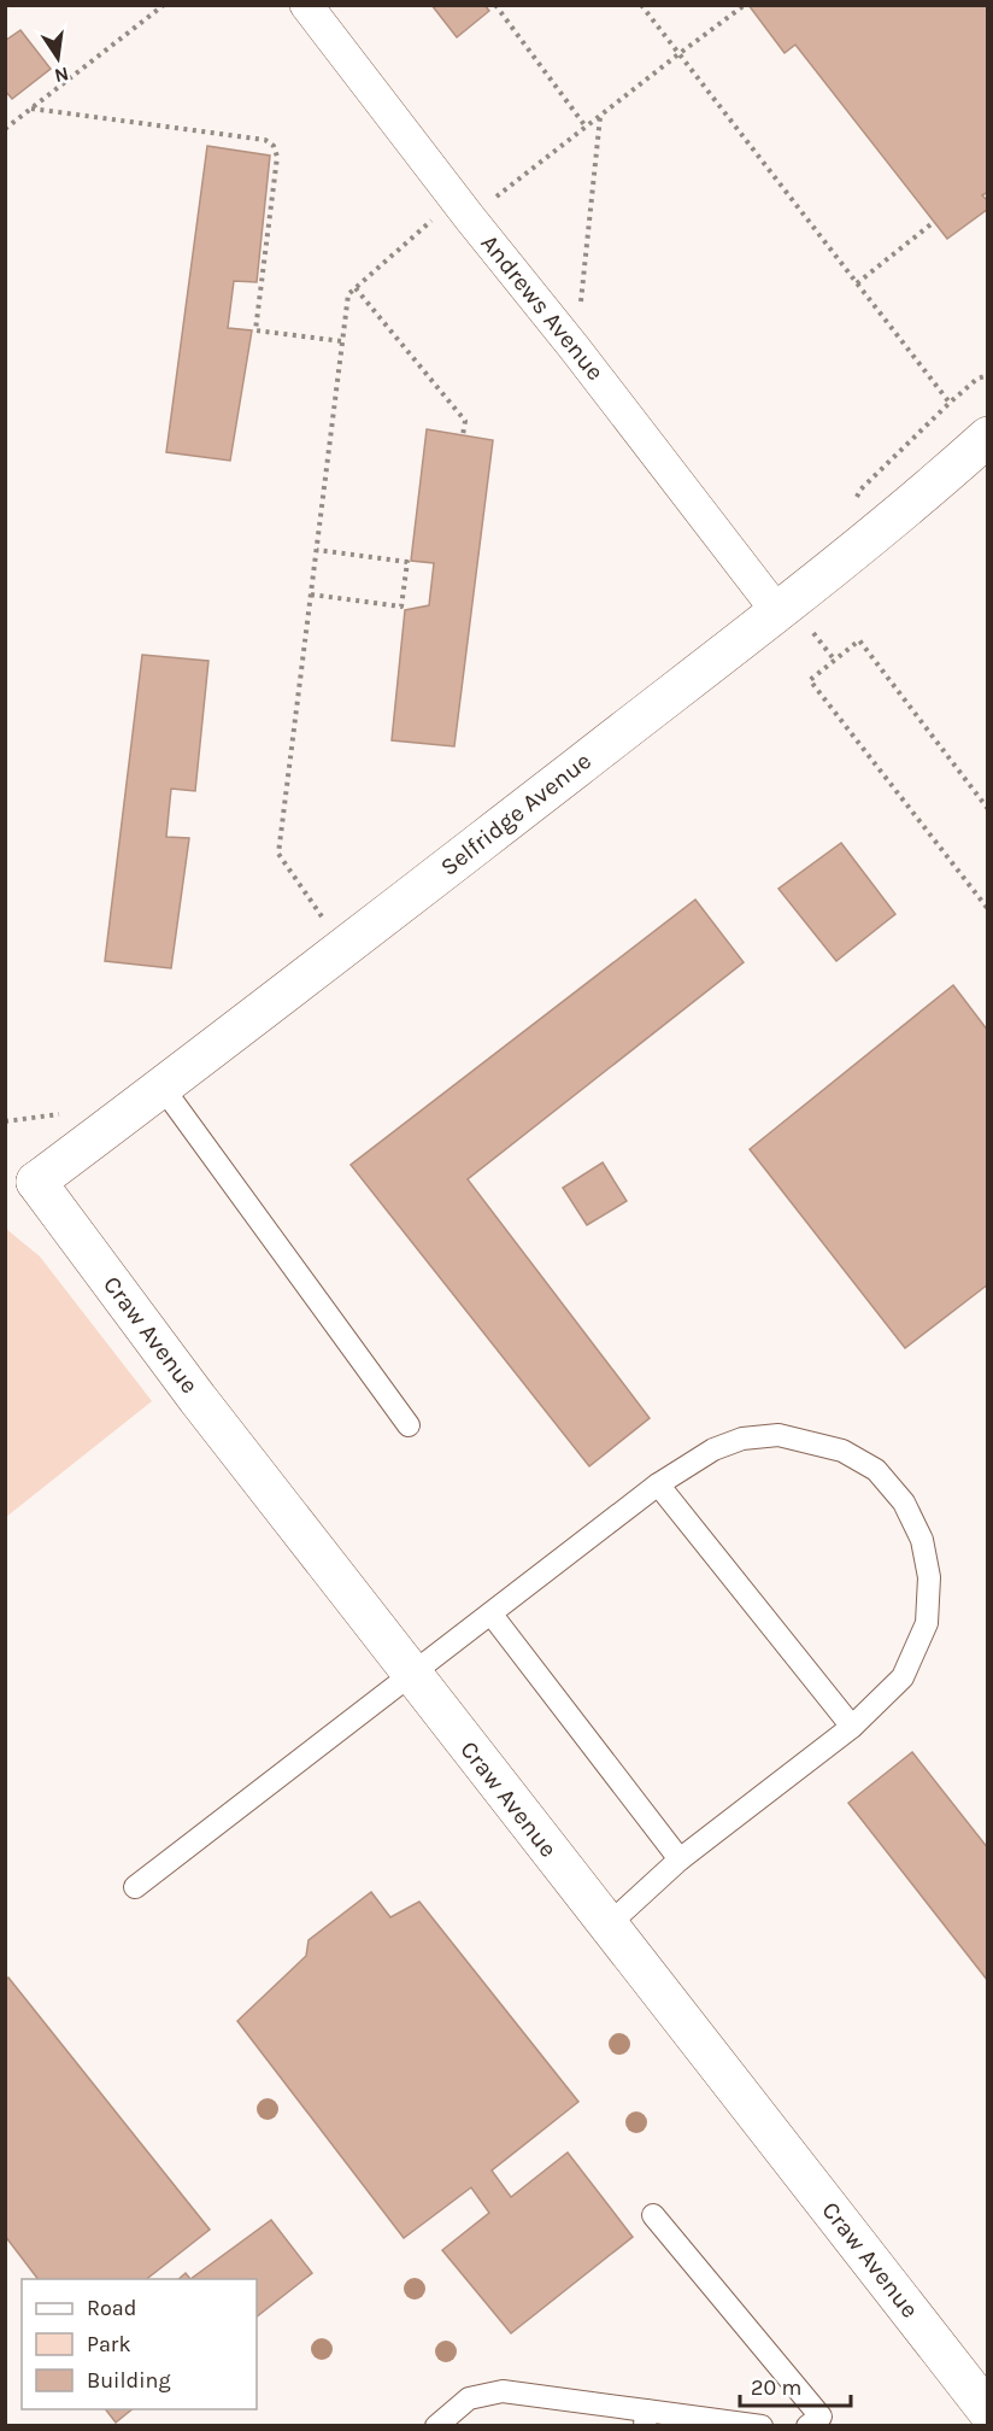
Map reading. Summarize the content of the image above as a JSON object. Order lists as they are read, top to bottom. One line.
{"streets":{"street":["Andrews Avenue","Selfridge Avenue","Craw Avenue"]},"crossings":[["Andrews Avenue","Selfridge Avenue"],["Selfridge Avenue","Craw Avenue"]],"legend":["Road","Park","Building"],"scale_bar":"20 m","north":"bottom"}
